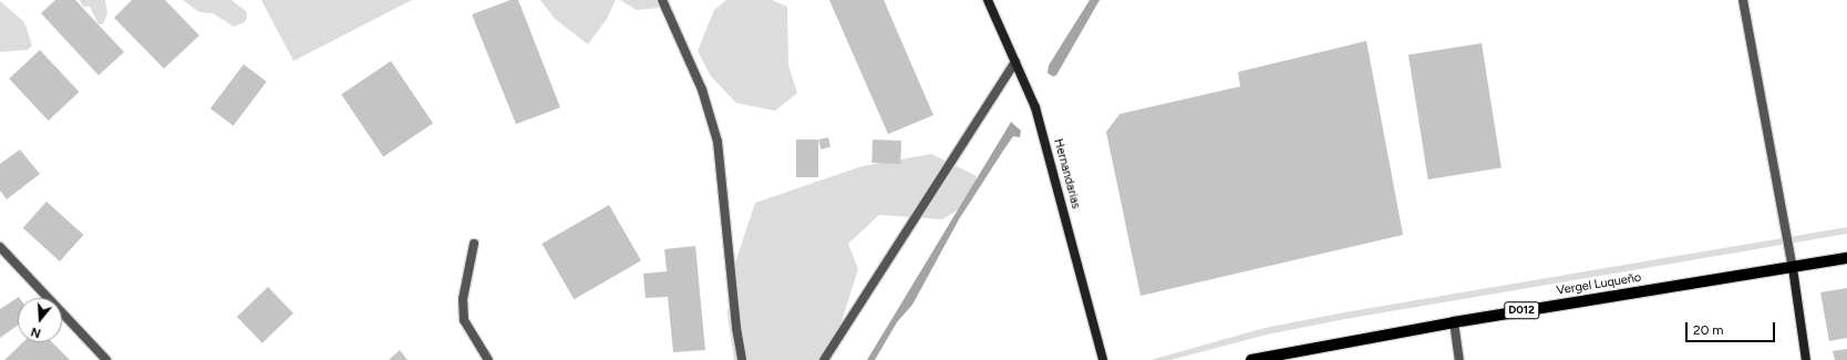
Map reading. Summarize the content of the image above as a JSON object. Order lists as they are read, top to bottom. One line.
{"streets":{"main road":["Vergel Luqueño","D012"],"street":["Hernandarias"]},"scale_bar":"20 m","north":"bottom"}
